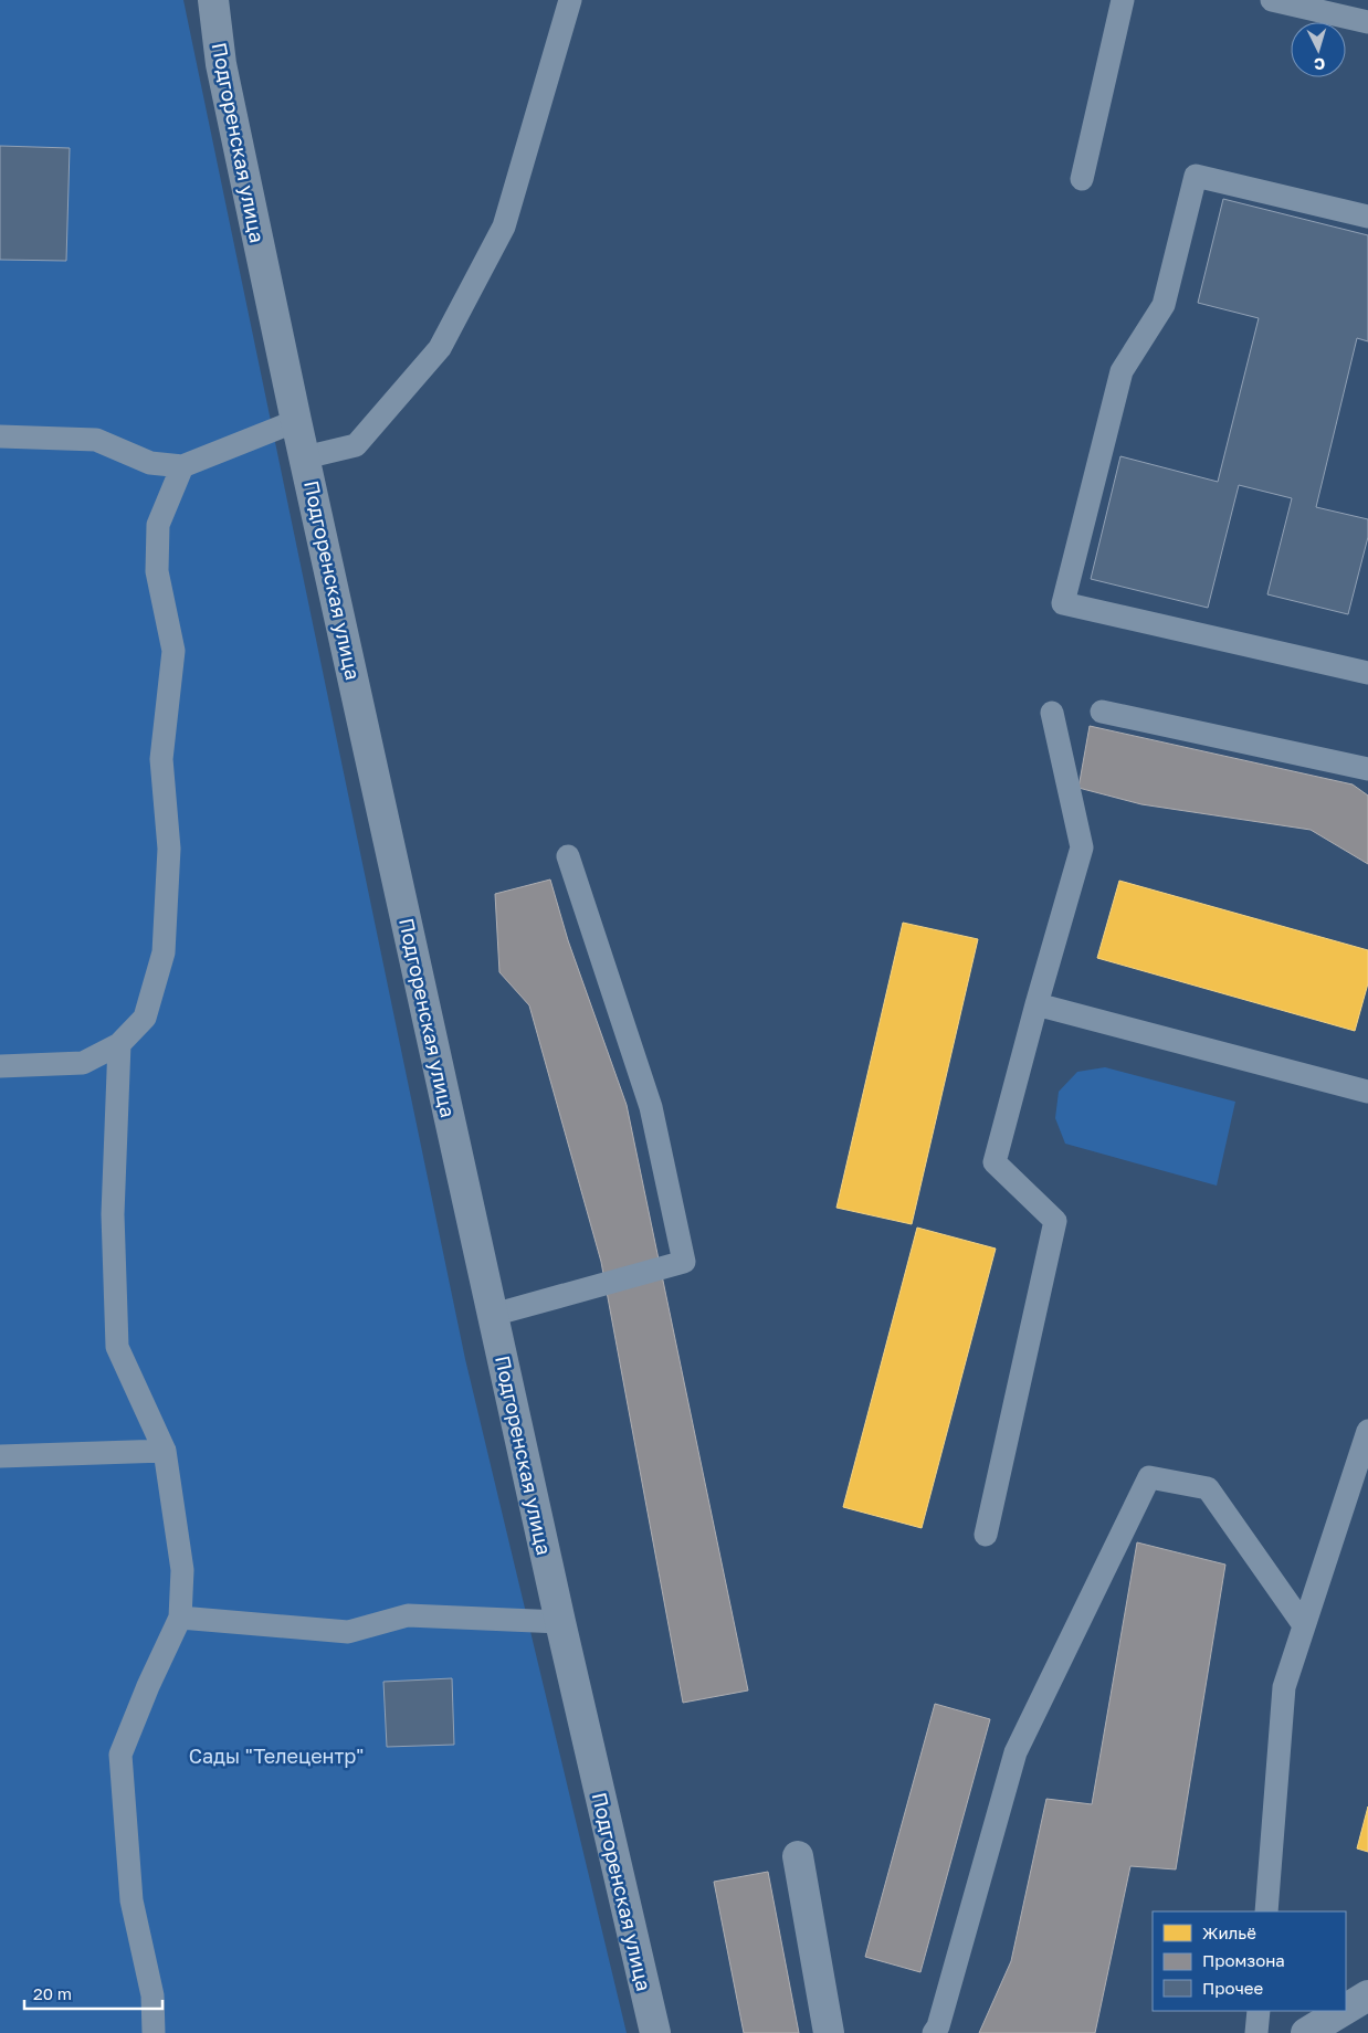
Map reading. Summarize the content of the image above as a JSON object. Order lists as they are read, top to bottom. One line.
{"streets":{"street":["Подгоренская улица"]},"parks":["Сады \"Телецентр\""],"legend":["Жильё","Промзона","Прочее"],"scale_bar":"20 m","north":"bottom"}
